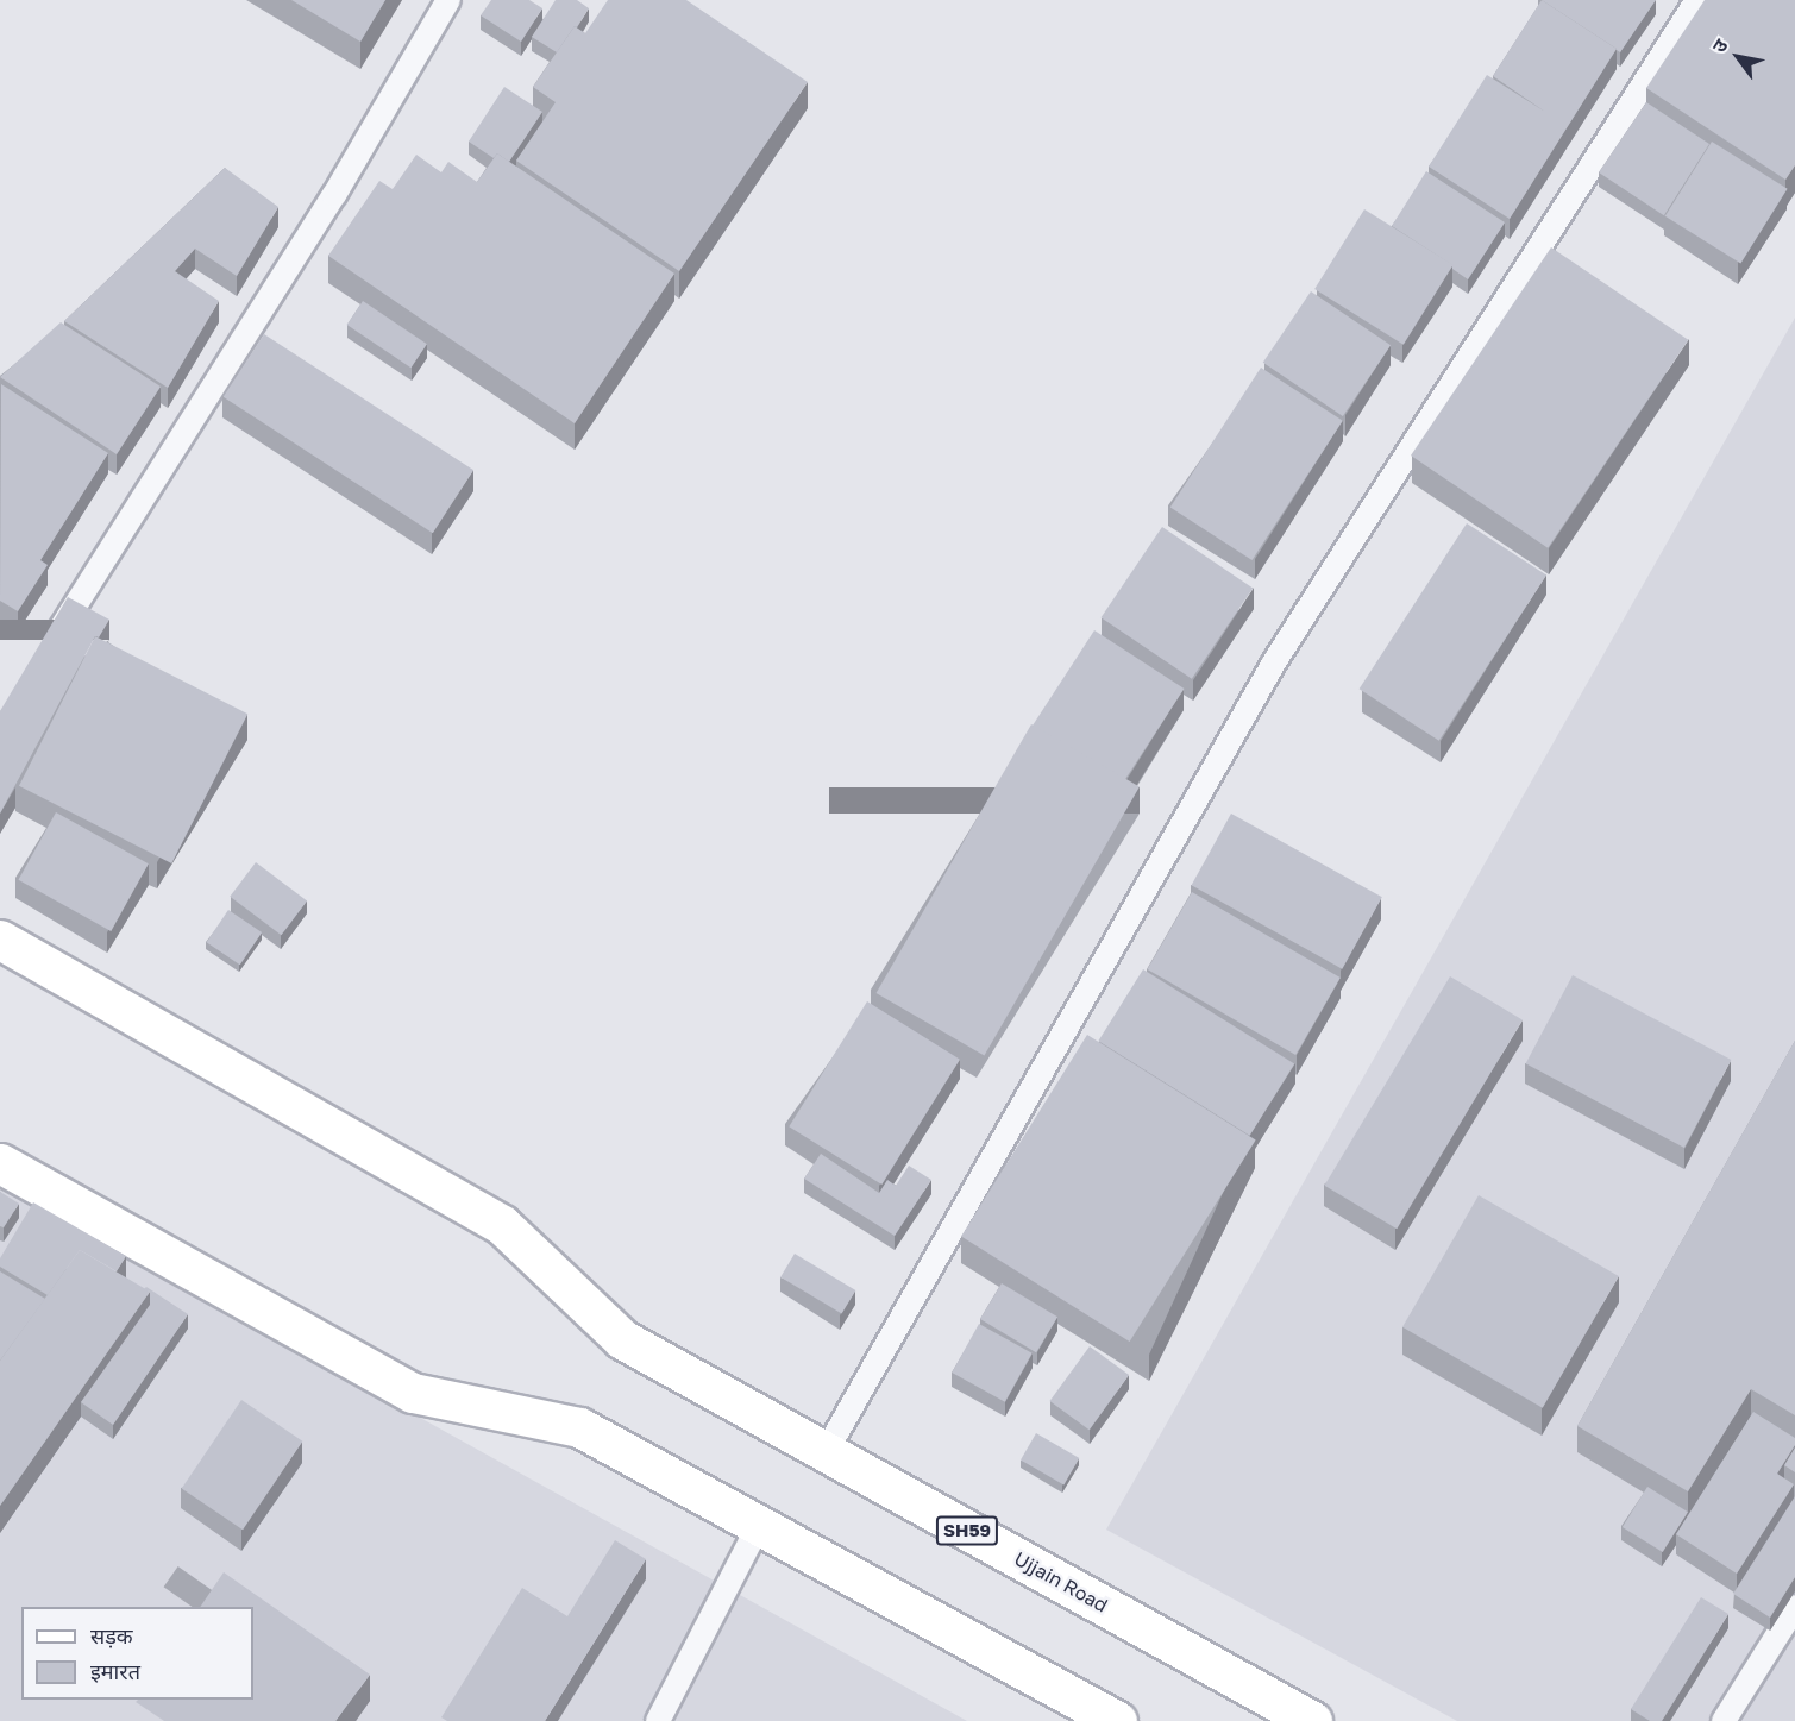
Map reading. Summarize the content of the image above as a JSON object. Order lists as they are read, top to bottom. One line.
{"streets":{"main road":["SH59","Ujjain Road"]},"legend":["सड़क","इमारत"],"north":"top left"}
